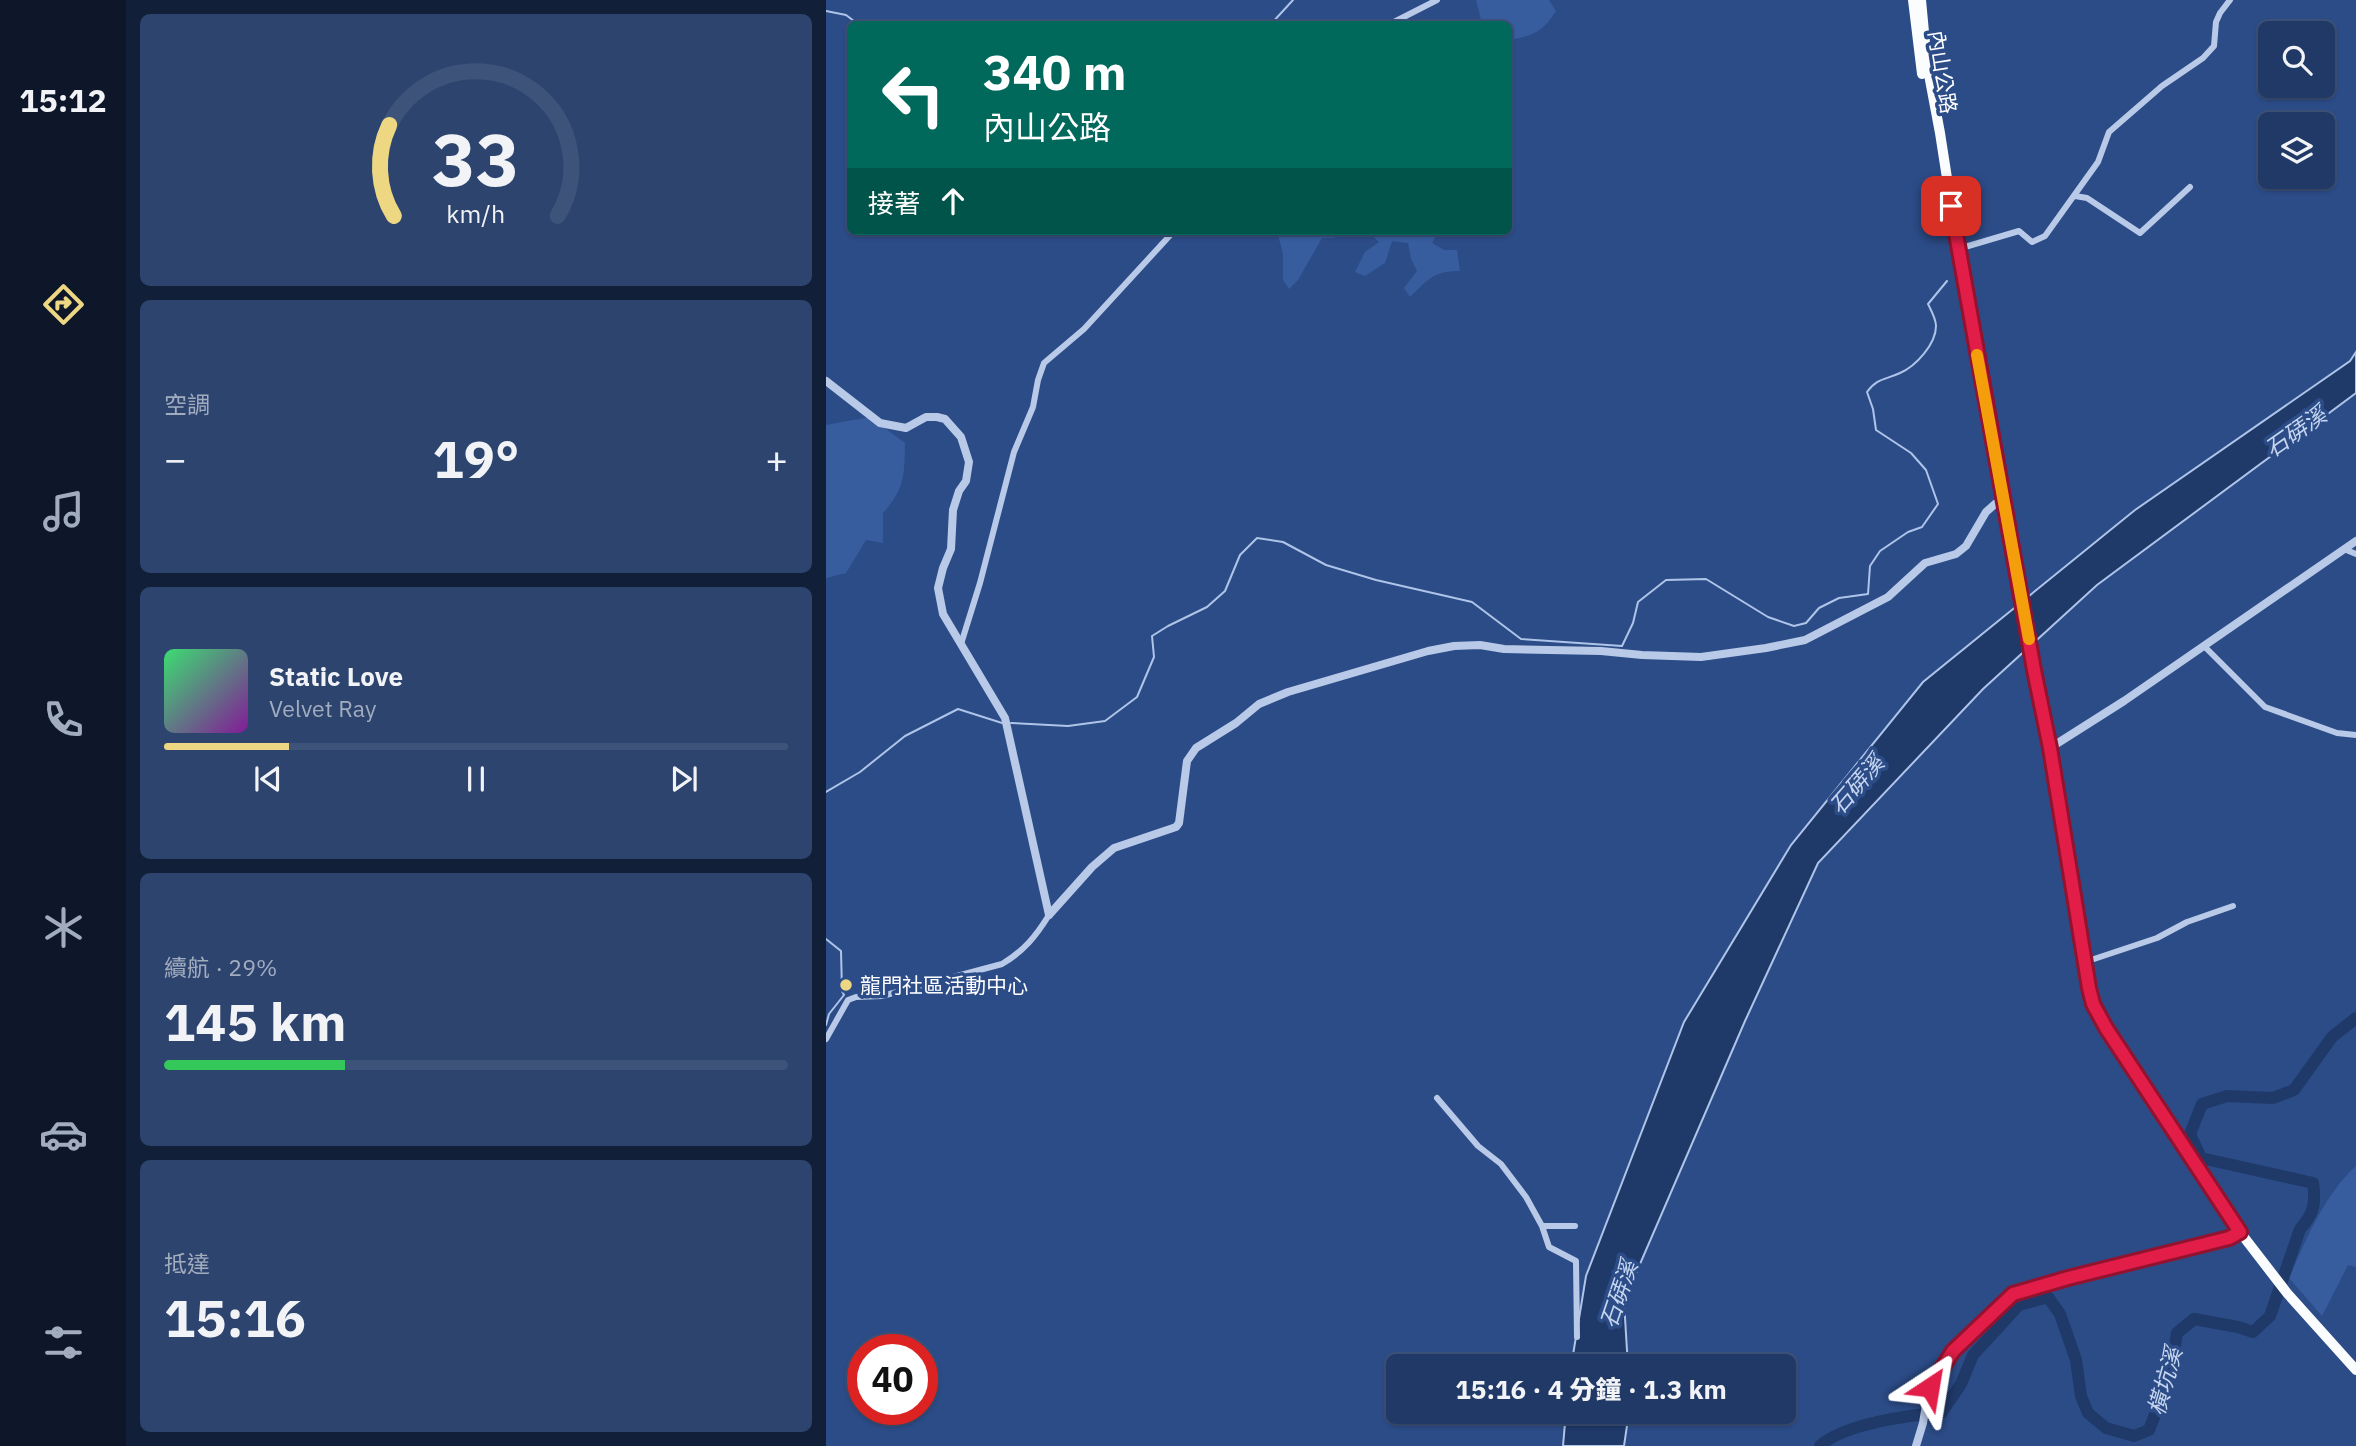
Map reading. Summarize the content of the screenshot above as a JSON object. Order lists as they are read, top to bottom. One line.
{"streets":{"main road":["內山公路"]},"water":["石硦溪","橫坑溪"],"places":["龍門社區活動中心"],"page":{"tabs":"15:12","turn":["340 m","內山公路"],"then":"接著","tile":["空調",["續航 · 29%","145 km"],["抵達","15:16"]],"heat":["−","19°","+"],"song":["Static Love","Velvet Ray"],"limit":"40","trip":"15:16 · 4 分鐘 · 1.3 km","gauge":["33","km/h"]}}
